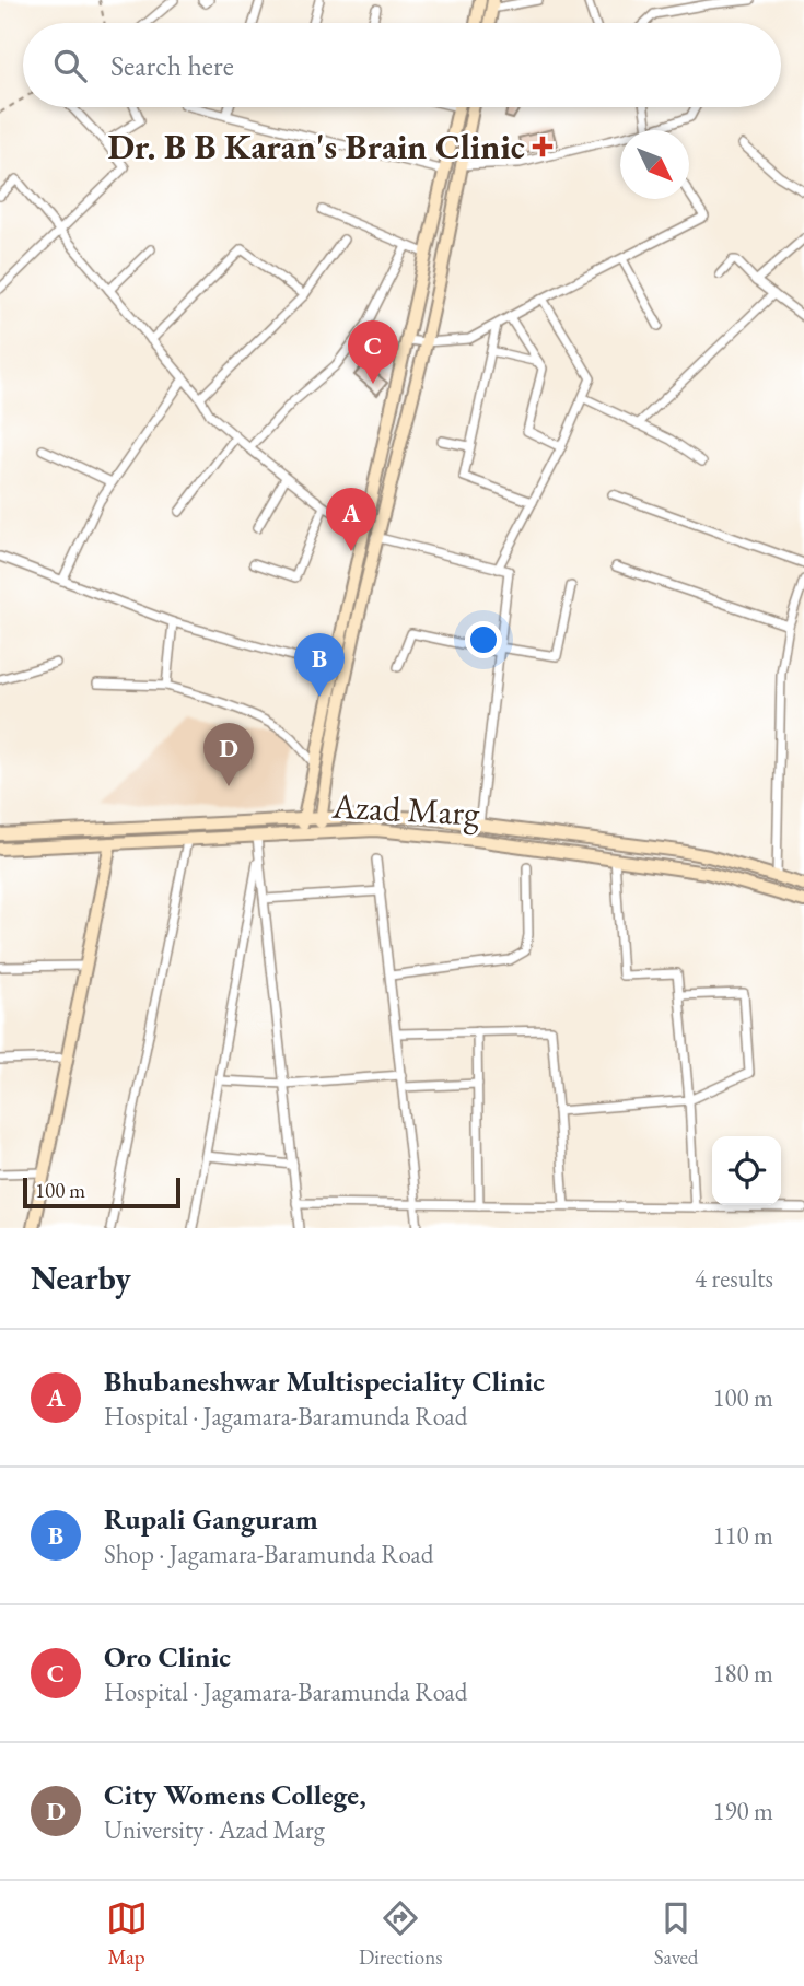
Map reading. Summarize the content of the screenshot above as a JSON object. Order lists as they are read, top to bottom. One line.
{"streets":{"street":["Azad Marg"]},"places":{"health":["Dr. B B Karan's Brain Clinic"]},"scale_bar":"100 m","north":"bottom right","page":{"search":"Search here","pins":["C","A","B","D"],"scale":"100 m","heading":["Nearby","4 results"],"list":[{"mark":"A","name":"Bhubaneshwar Multispeciality Clinic","note":"Hospital · Jagamara-Baramunda Road","value":"100 m"},{"mark":"B","name":"Rupali Ganguram","note":"Shop · Jagamara-Baramunda Road","value":"110 m"},{"mark":"C","name":"Oro Clinic","note":"Hospital · Jagamara-Baramunda Road","value":"180 m"},{"mark":"D","name":"City Womens College,","note":"University · Azad Marg","value":"190 m"}],"nav":["Map","Directions","Saved"]}}
